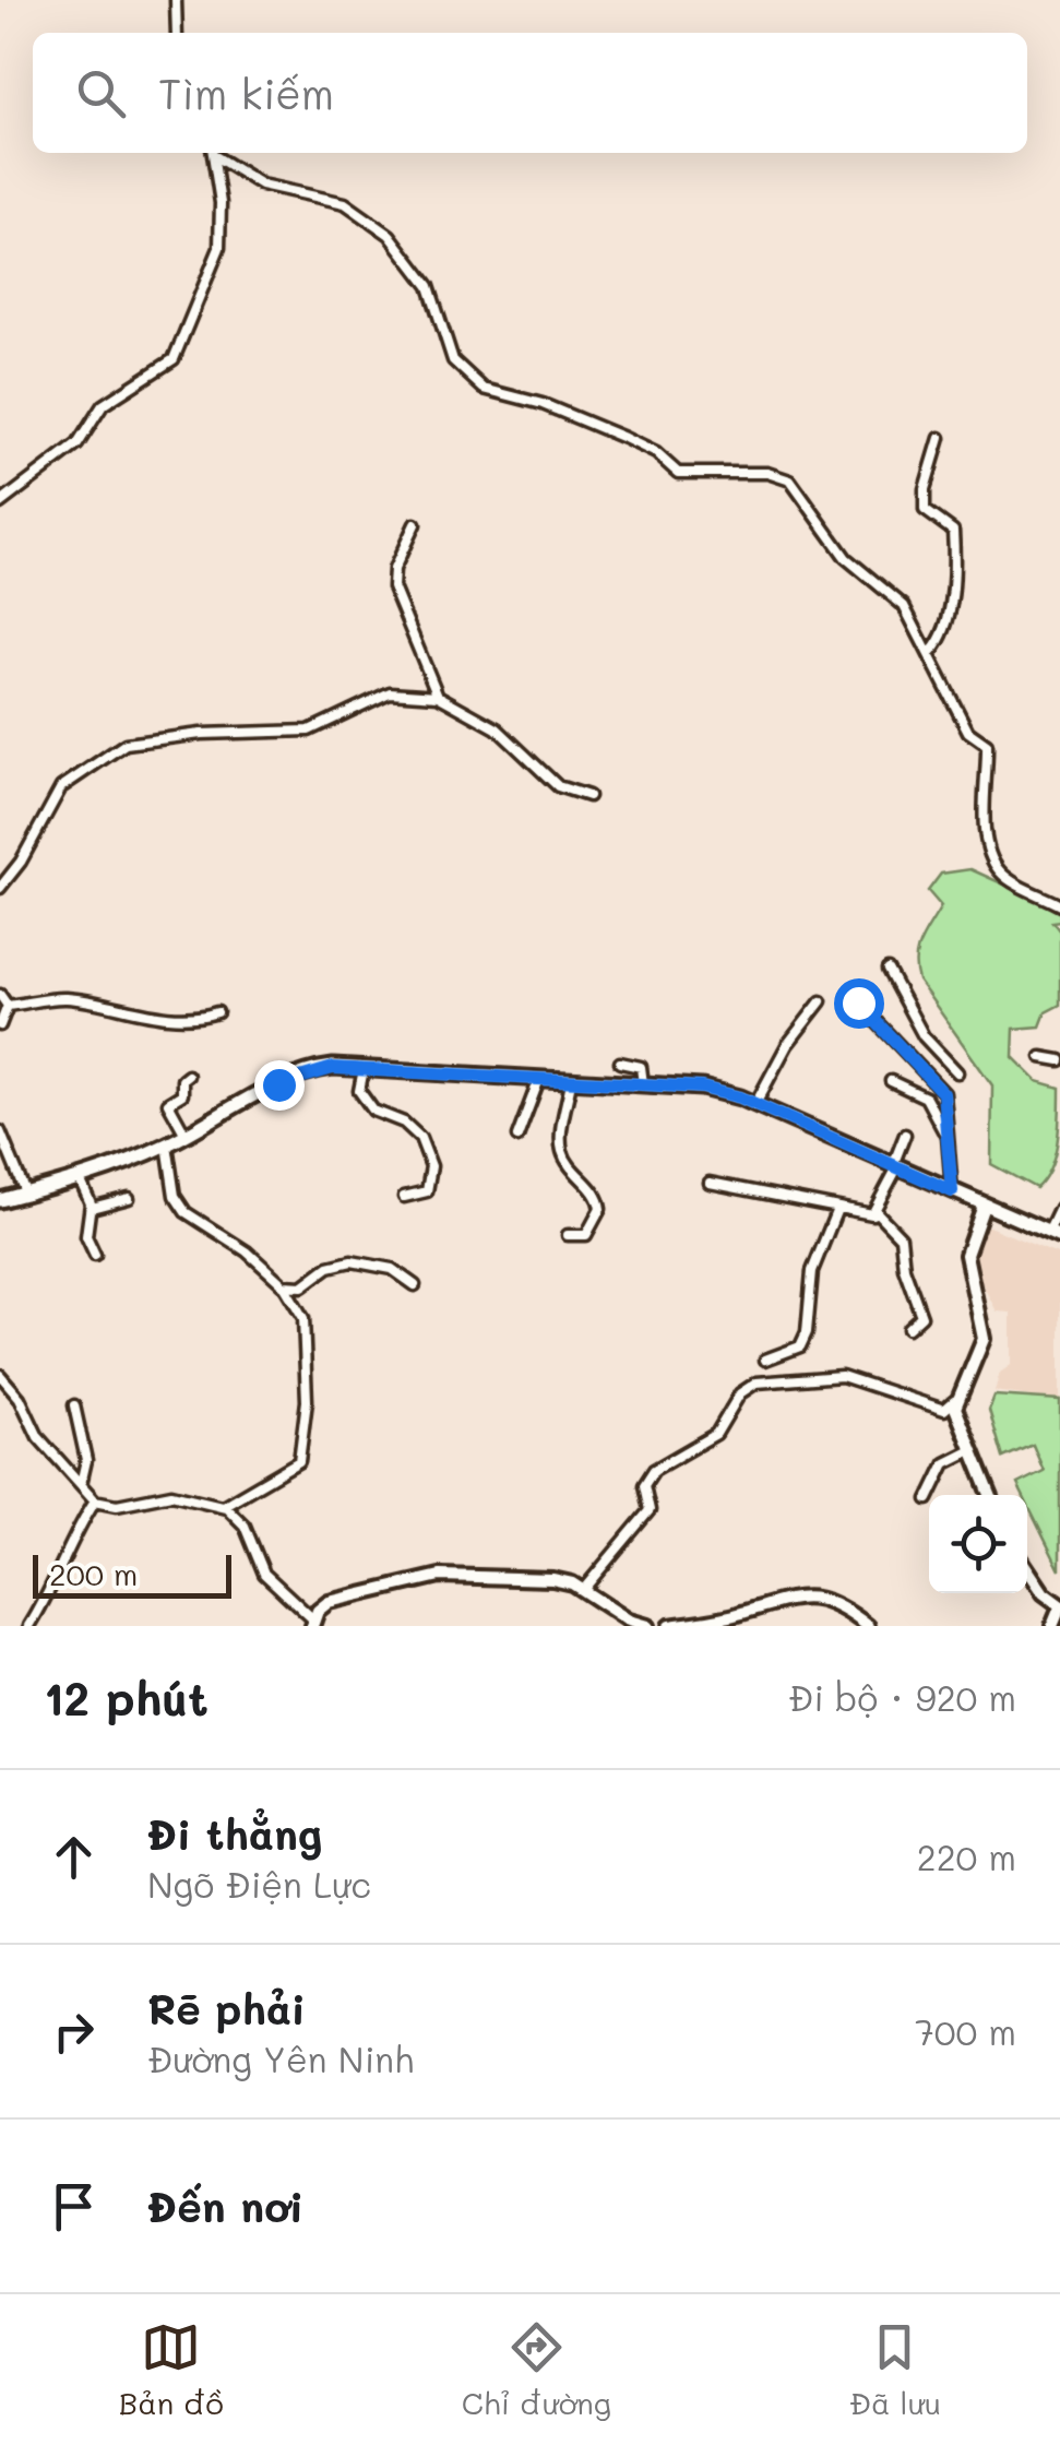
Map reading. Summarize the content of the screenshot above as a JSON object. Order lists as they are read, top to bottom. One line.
{"scale_bar":"200 m","page":{"search":"Tìm kiếm","scale":"200 m","heading":["12 phút","Đi bộ · 920 m"],"list":[["Đi thẳng","Ngõ Điện Lực","220 m"],["Rẽ phải","Đường Yên Ninh","700 m"],"Đến nơi"],"nav":["Bản đồ","Chỉ đường","Đã lưu"]}}
